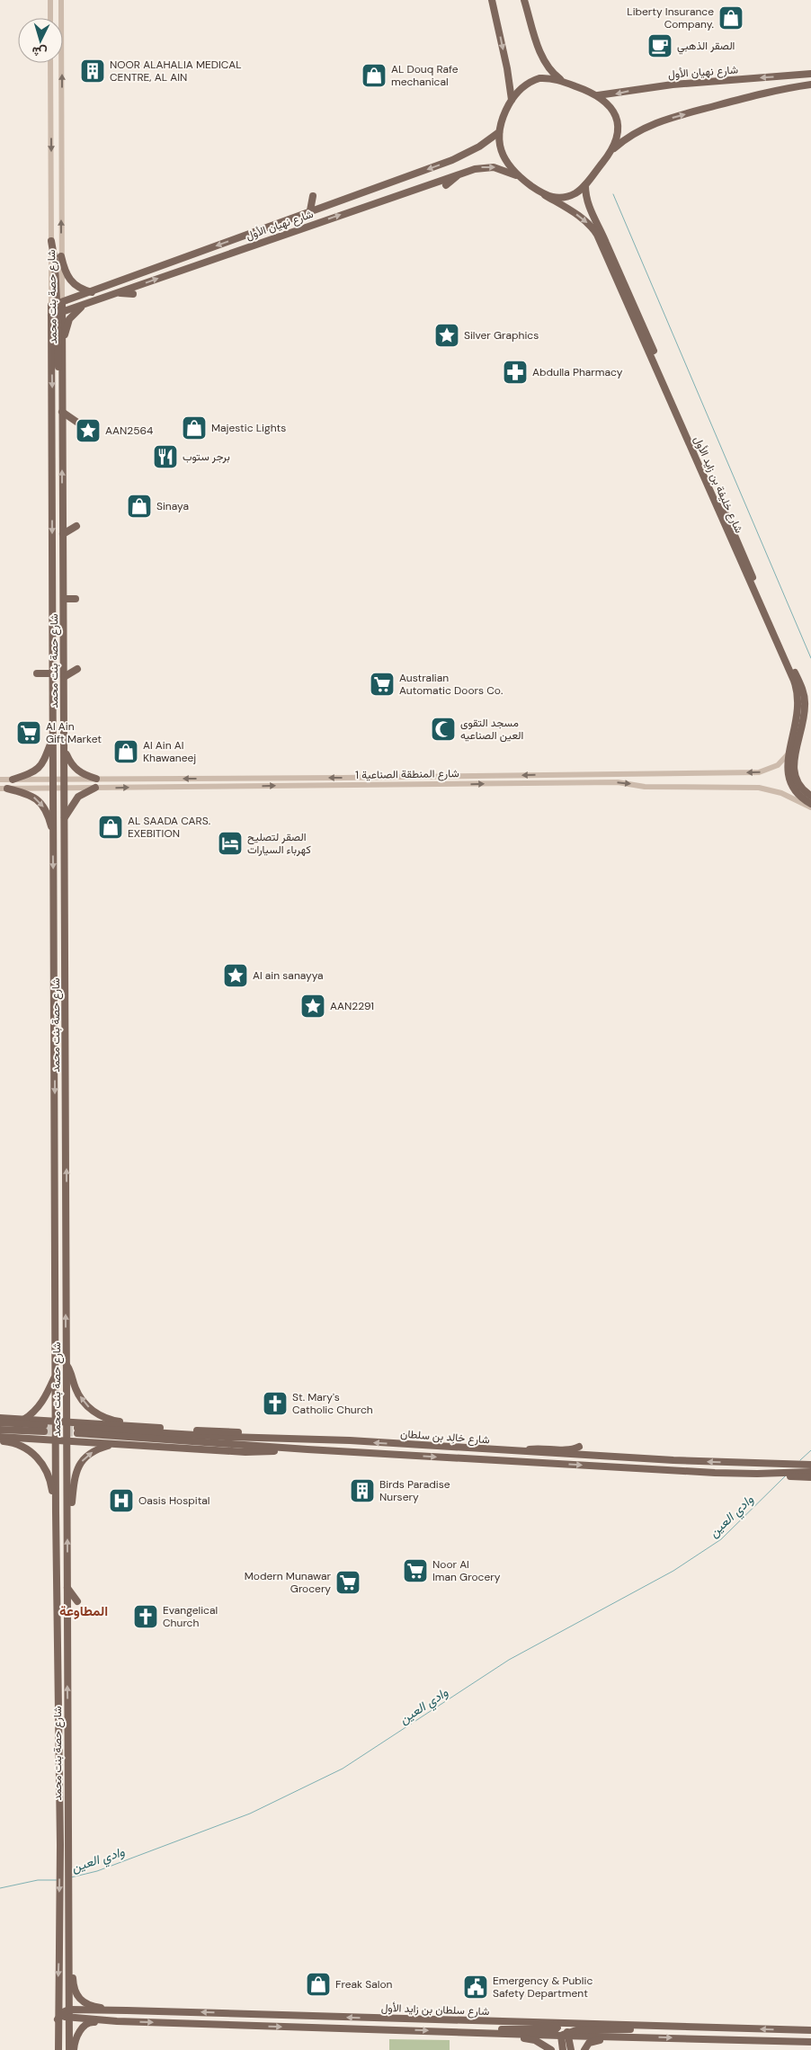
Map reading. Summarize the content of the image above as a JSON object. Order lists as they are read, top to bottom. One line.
{"streets":{"main road":["شارع نهيان الأول","شارع حصة بنت محمد","شارع خليفة بن زايد الأول","شارع خالِد بن سلطان","شارع سلطان بن زايد الأول"],"street":["شارع المنطقة الصناعية 1"]},"crossings":[["شارع نهيان الأول","شارع حصة بنت محمد"],["شارع نهيان الأول","شارع خليفة بن زايد الأول"],["شارع حصة بنت محمد","شارع المنطقة الصناعية 1"],["شارع حصة بنت محمد","شارع سلطان بن زايد الأول"],["شارع خليفة بن زايد الأول","شارع المنطقة الصناعية 1"]],"districts":["المطاوعة"],"water":["وادي العين"],"places":{"shop":["Liberty Insurance Company.","AL Douq Rafe mechanical","Majestic Lights","Sinaya","Al Ain Al Khawaneej","AL SAADA CARS. EXEBITION","Freak Salon"],"cafe":["الصقر الذهبي"],"building":["NOOR ALAHALIA MEDICAL CENTRE, AL AIN","Birds Paradise Nursery"],"place":["Silver Graphics","AAN2564","Al ain sanayya","AAN2291"],"pharmacy":["Abdulla Pharmacy"],"restaurant":["برجر ستوب"],"supermarket":["Australian Automatic Doors Co.","Al Ain Gift Market","Noor Al Iman Grocery","Modern Munawar Grocery"],"mosque":["مسجد التقوى العين الصناعيه"],"hotel":["الصقر لتصليح كهرباء السيارات"],"church":["St. Mary's Catholic Church","Evangelical Church"],"hospital":["Oasis Hospital"],"public building":["Emergency & Public Safety Department"]},"north":"bottom"}
